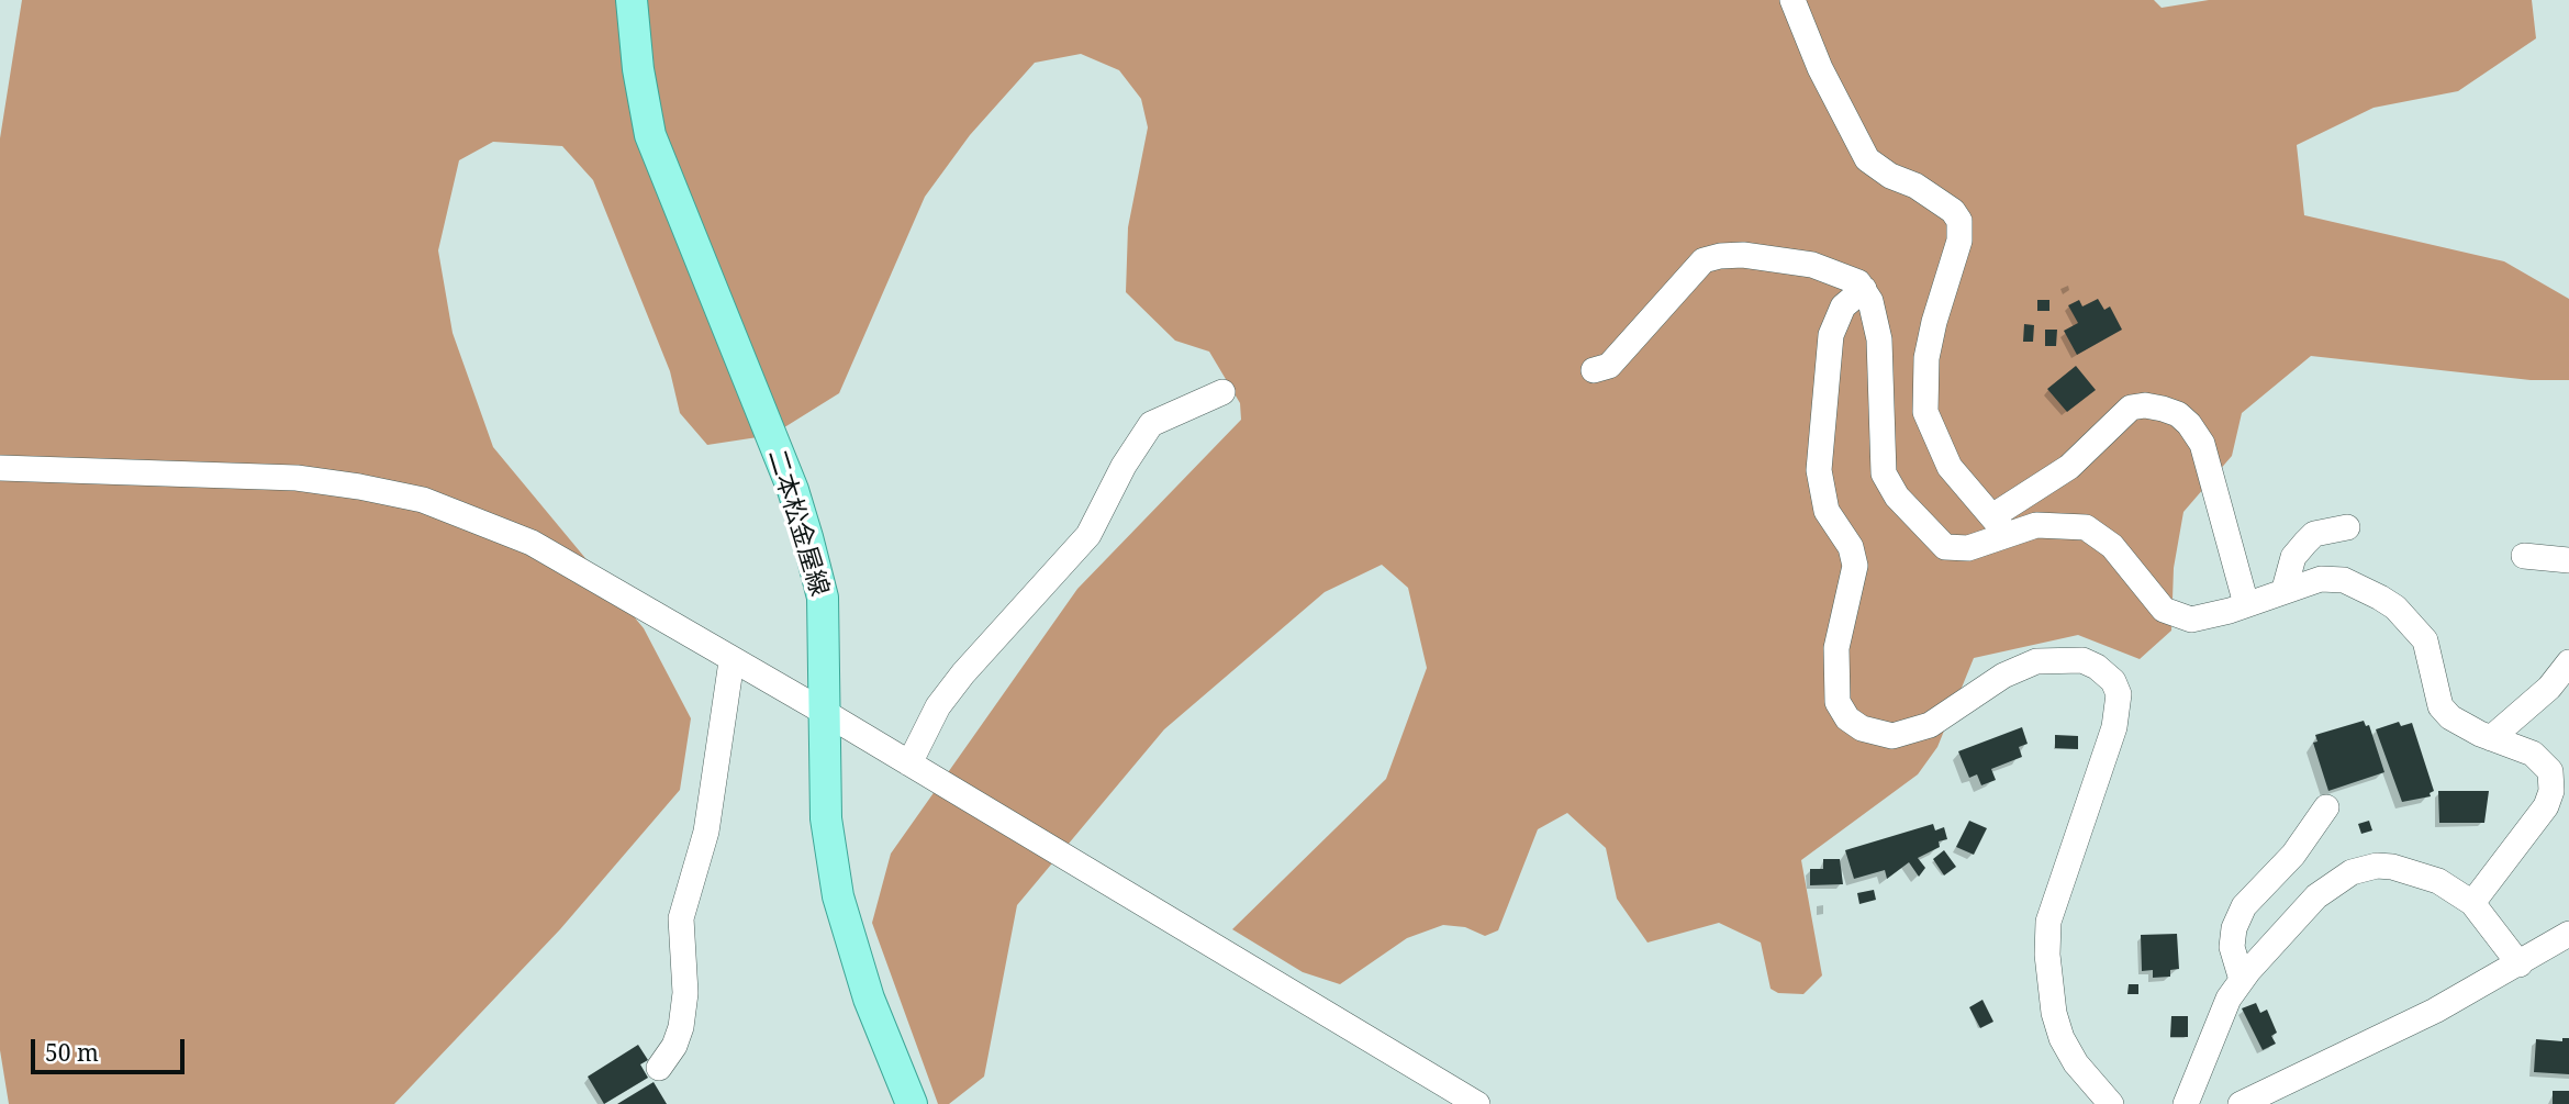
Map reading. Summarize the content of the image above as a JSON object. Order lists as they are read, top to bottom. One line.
{"streets":{"main road":["二本松金屋線"]},"scale_bar":"50 m"}
